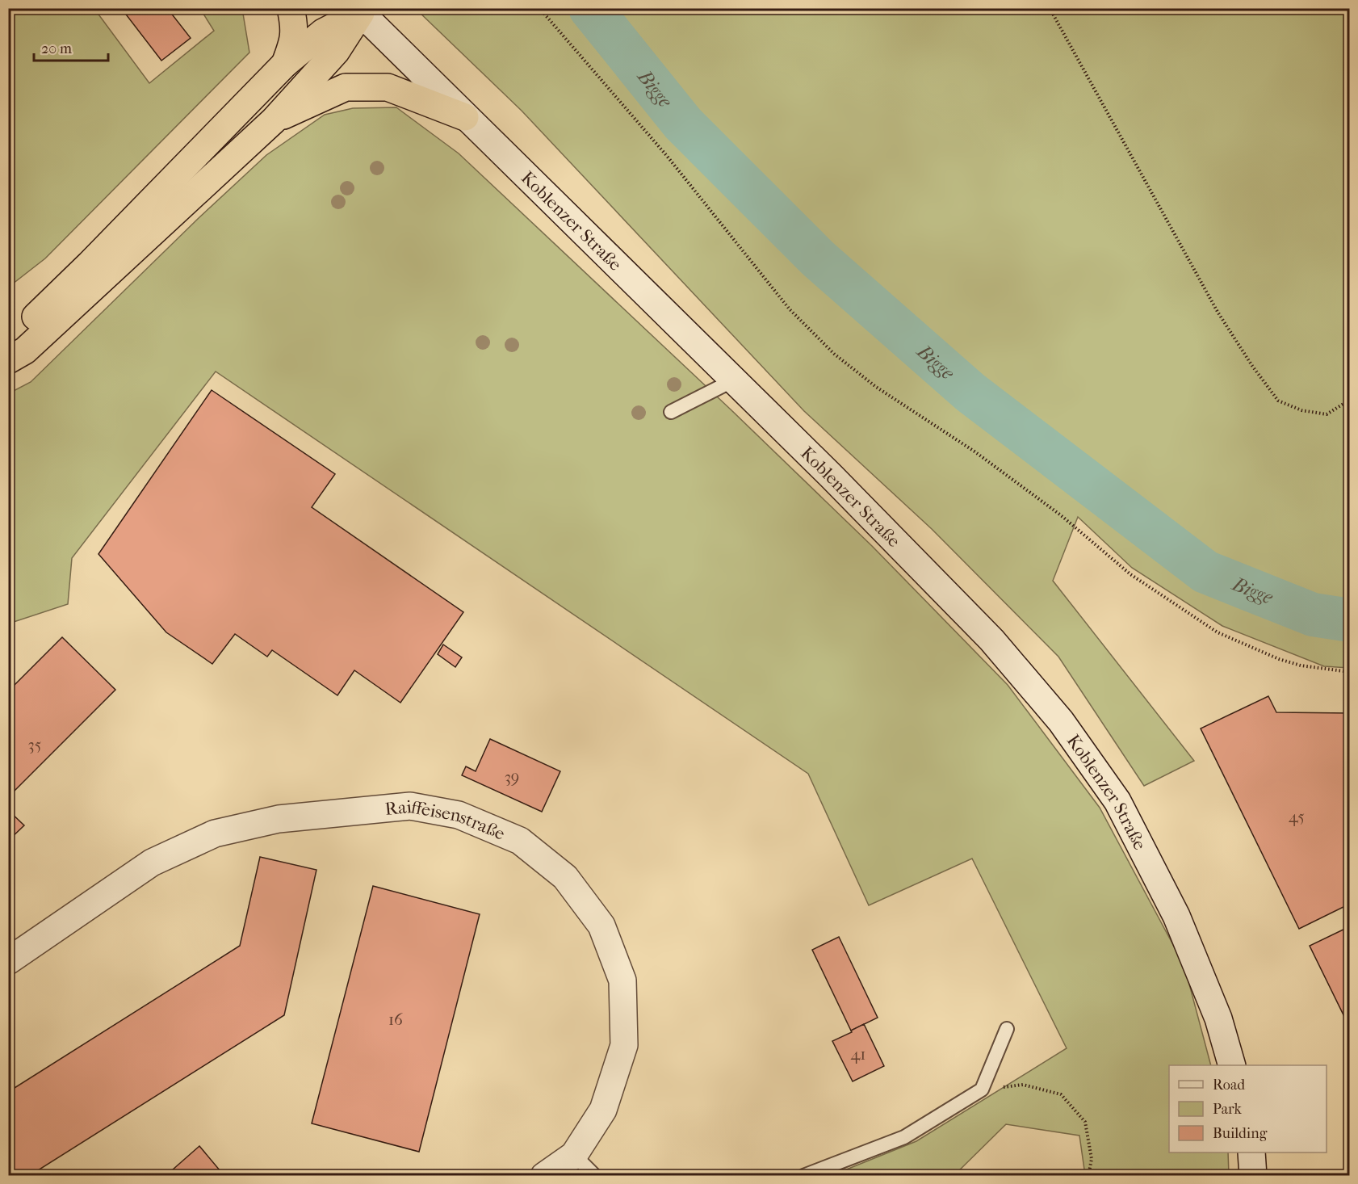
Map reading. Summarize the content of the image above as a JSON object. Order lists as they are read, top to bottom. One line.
{"streets":{"main road":["Koblenzer Straße","Raiffeisenstraße"]},"water":["Bigge"],"house_numbers":["35","39","45","16","41"],"legend":["Road","Park","Building"],"scale_bar":"20 m"}
